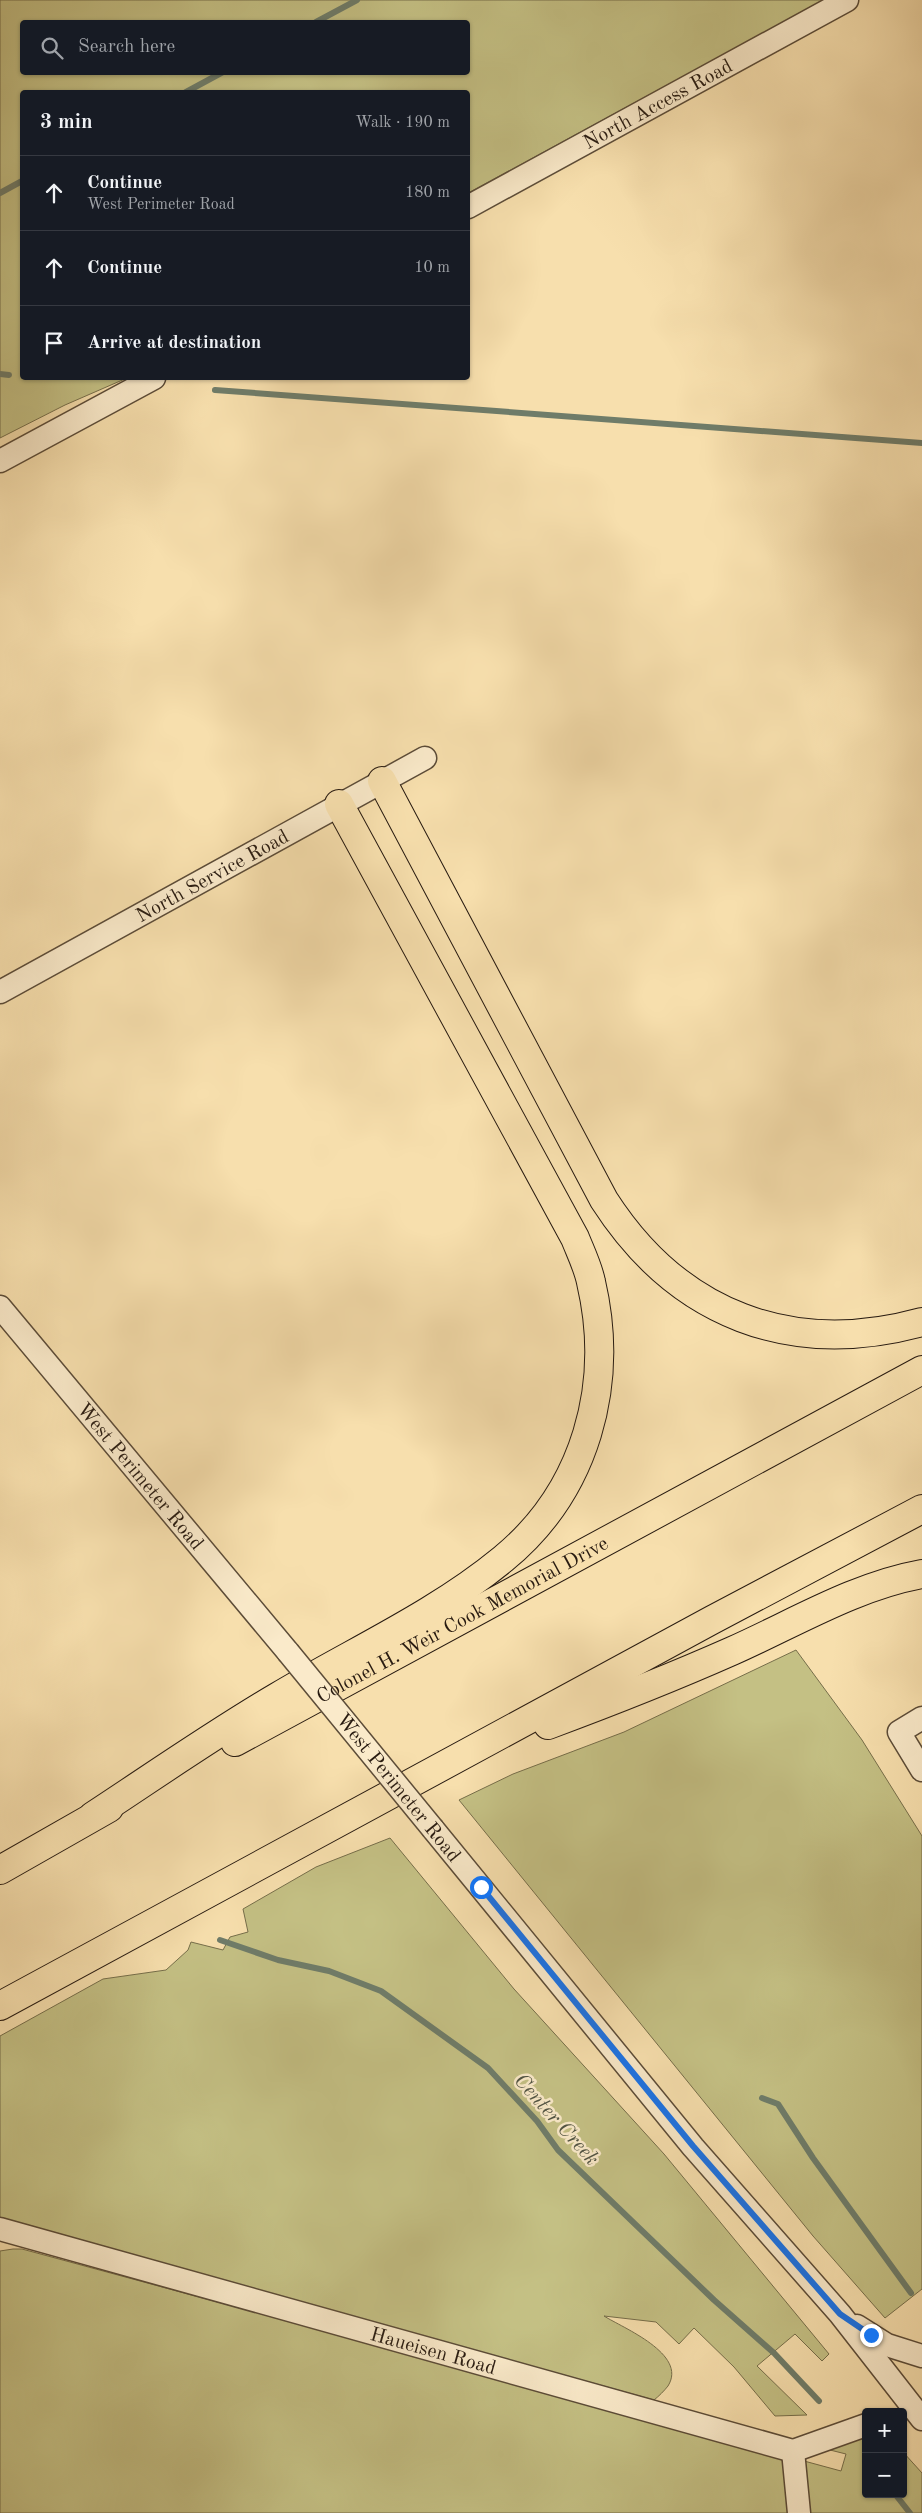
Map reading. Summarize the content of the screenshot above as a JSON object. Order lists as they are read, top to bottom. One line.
{"streets":{"highway":["Colonel H. Weir Cook Memorial Drive"],"street":["North Access Road","North Service Road","West Perimeter Road","Haueisen Road"]},"water":["Center Creek"],"page":{"search":"Search here","heading":["3 min","Walk · 190 m"],"list":[["Continue","West Perimeter Road","180 m"],["Continue","10 m"],"Arrive at destination"],"map_buttons":["+","−"]}}
